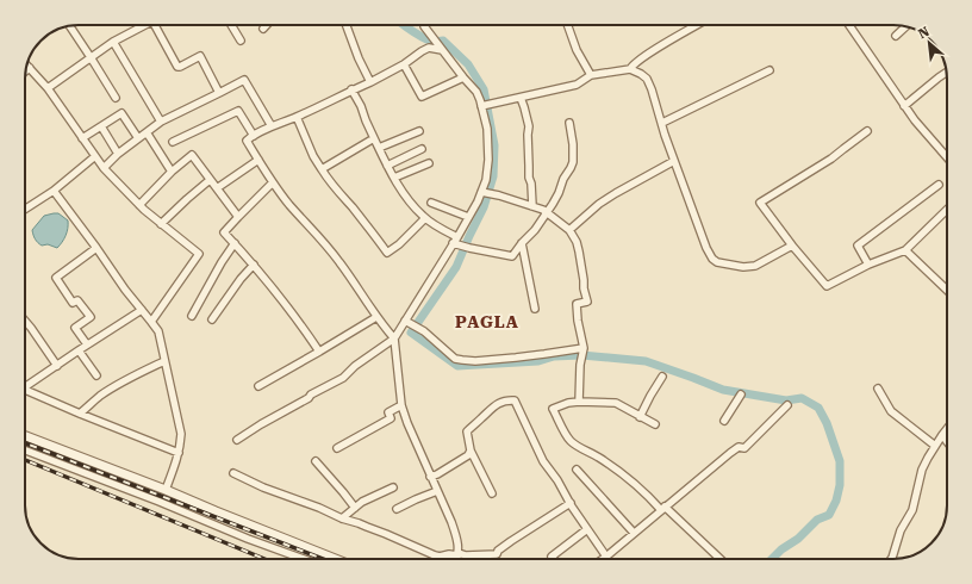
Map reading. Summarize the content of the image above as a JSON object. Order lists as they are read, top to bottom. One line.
{"districts":["PAGLA"],"north":"top left"}
